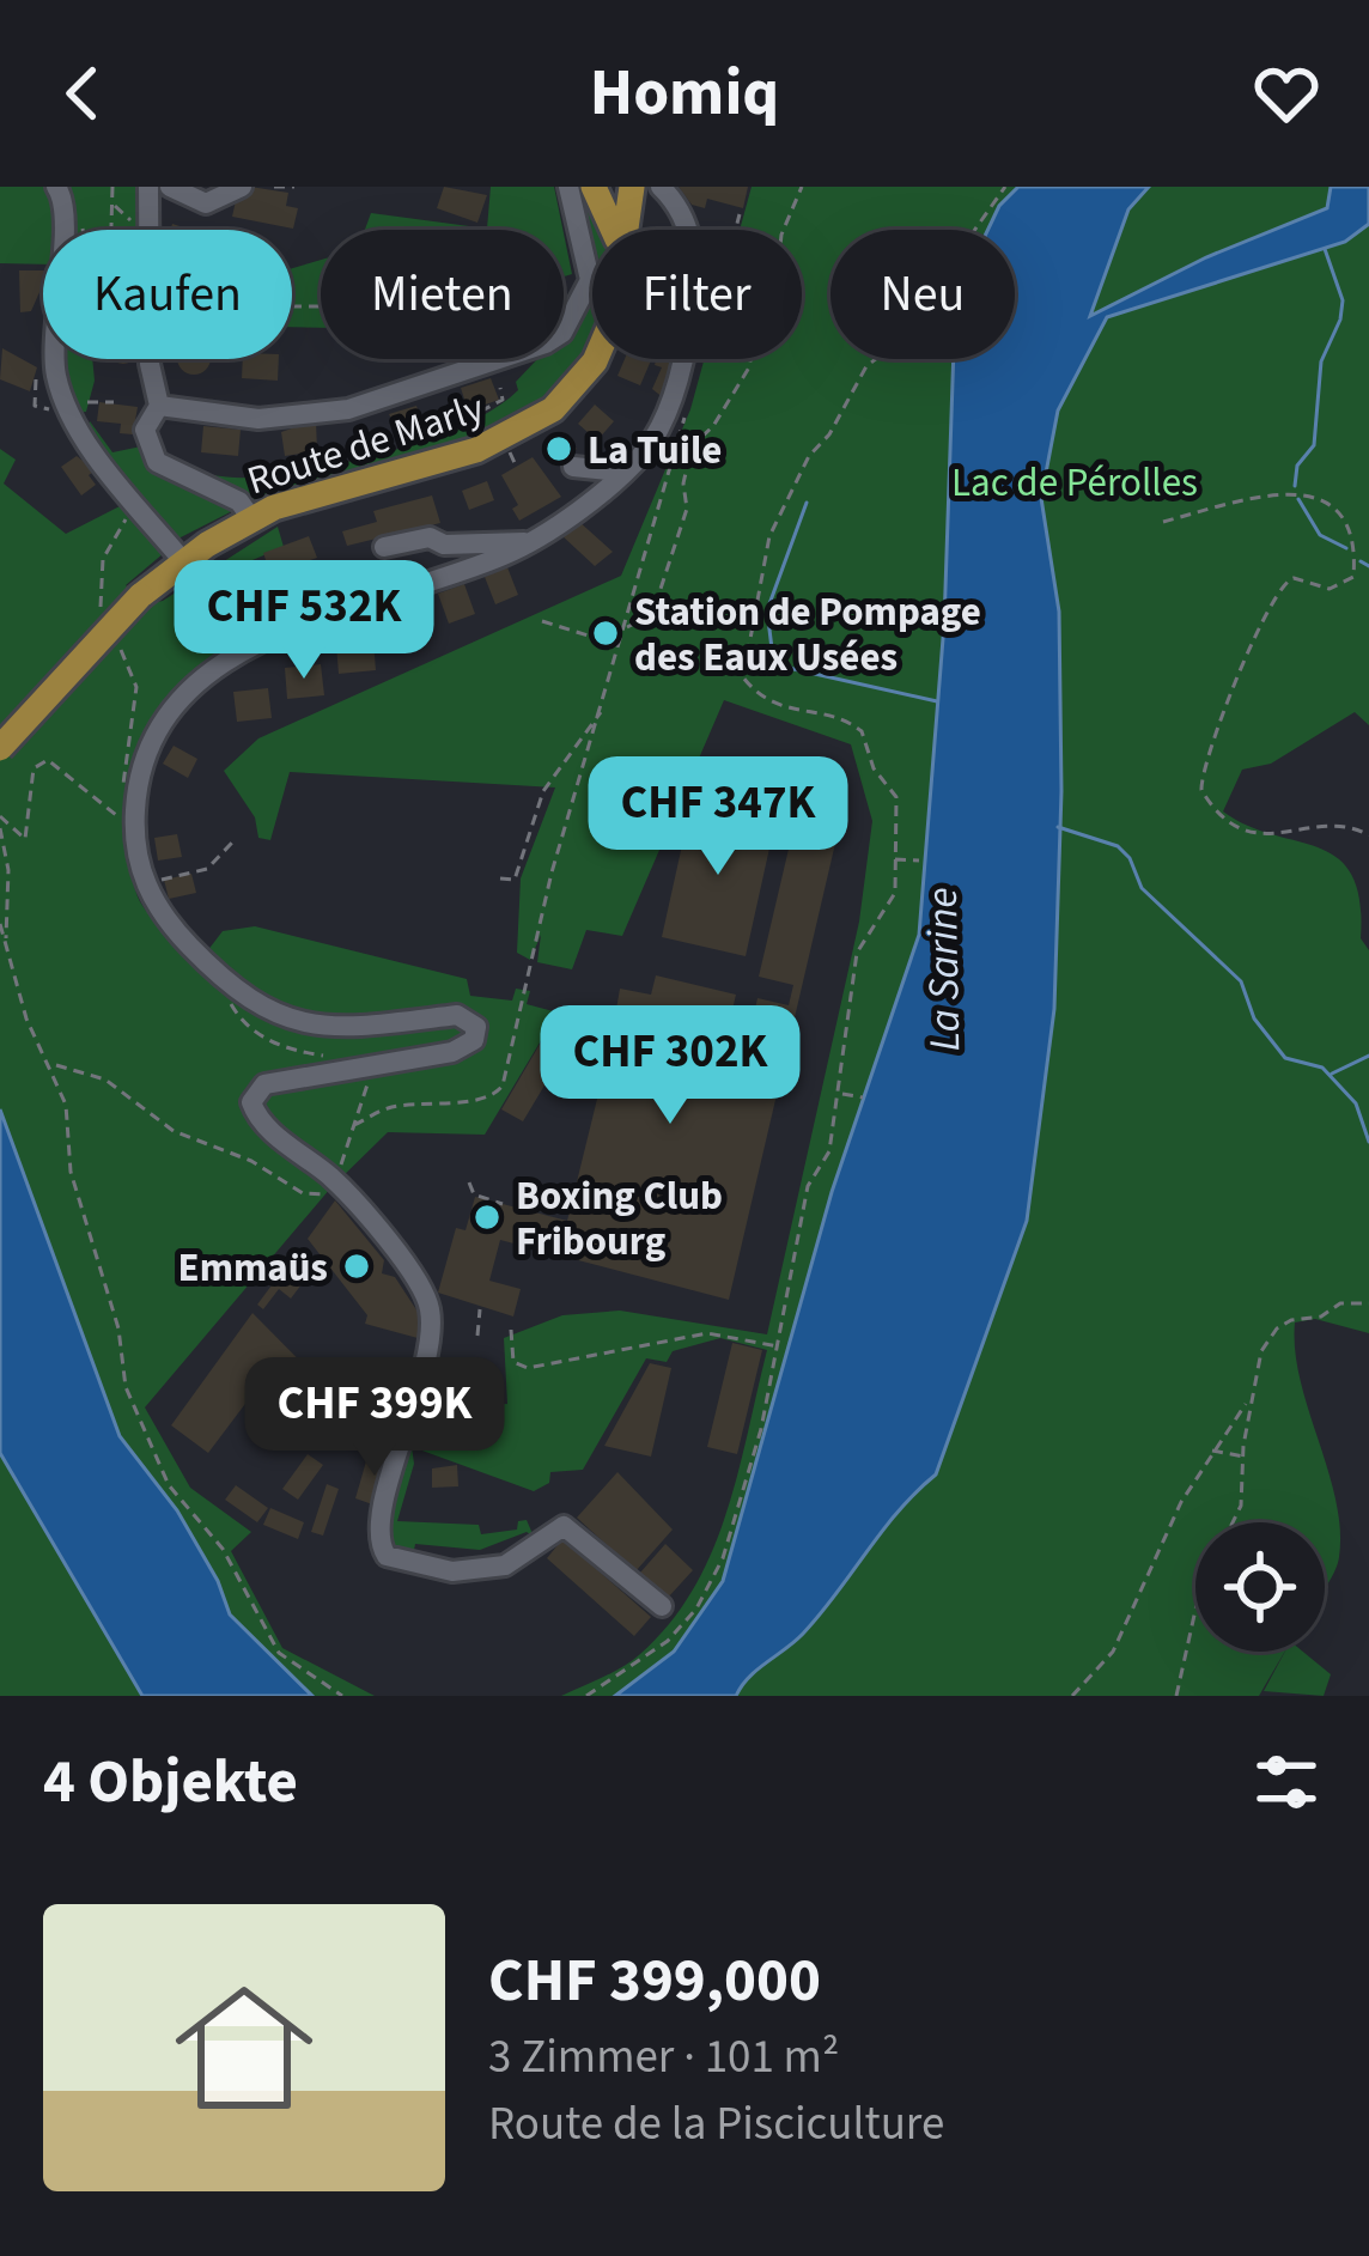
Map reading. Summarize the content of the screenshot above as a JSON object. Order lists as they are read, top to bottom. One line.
{"streets":{"main road":["Route de Marly"]},"water":["La Sarine"],"parks":["Lac de Pérolles"],"places":["La Tuile","Station de Pompage des Eaux Usées","Boxing Club Fribourg","Emmaüs"],"page":{"header":"Homiq","chip":["Kaufen","Mieten","Filter","Neu"],"price":["CHF 532K","CHF 347K","CHF 302K","CHF 399K"],"heading":"4 Objekte","list":[{"name":"CHF 399,000","note":"3 Zimmer · 101 m² · Route de la Pisciculture"}]}}
